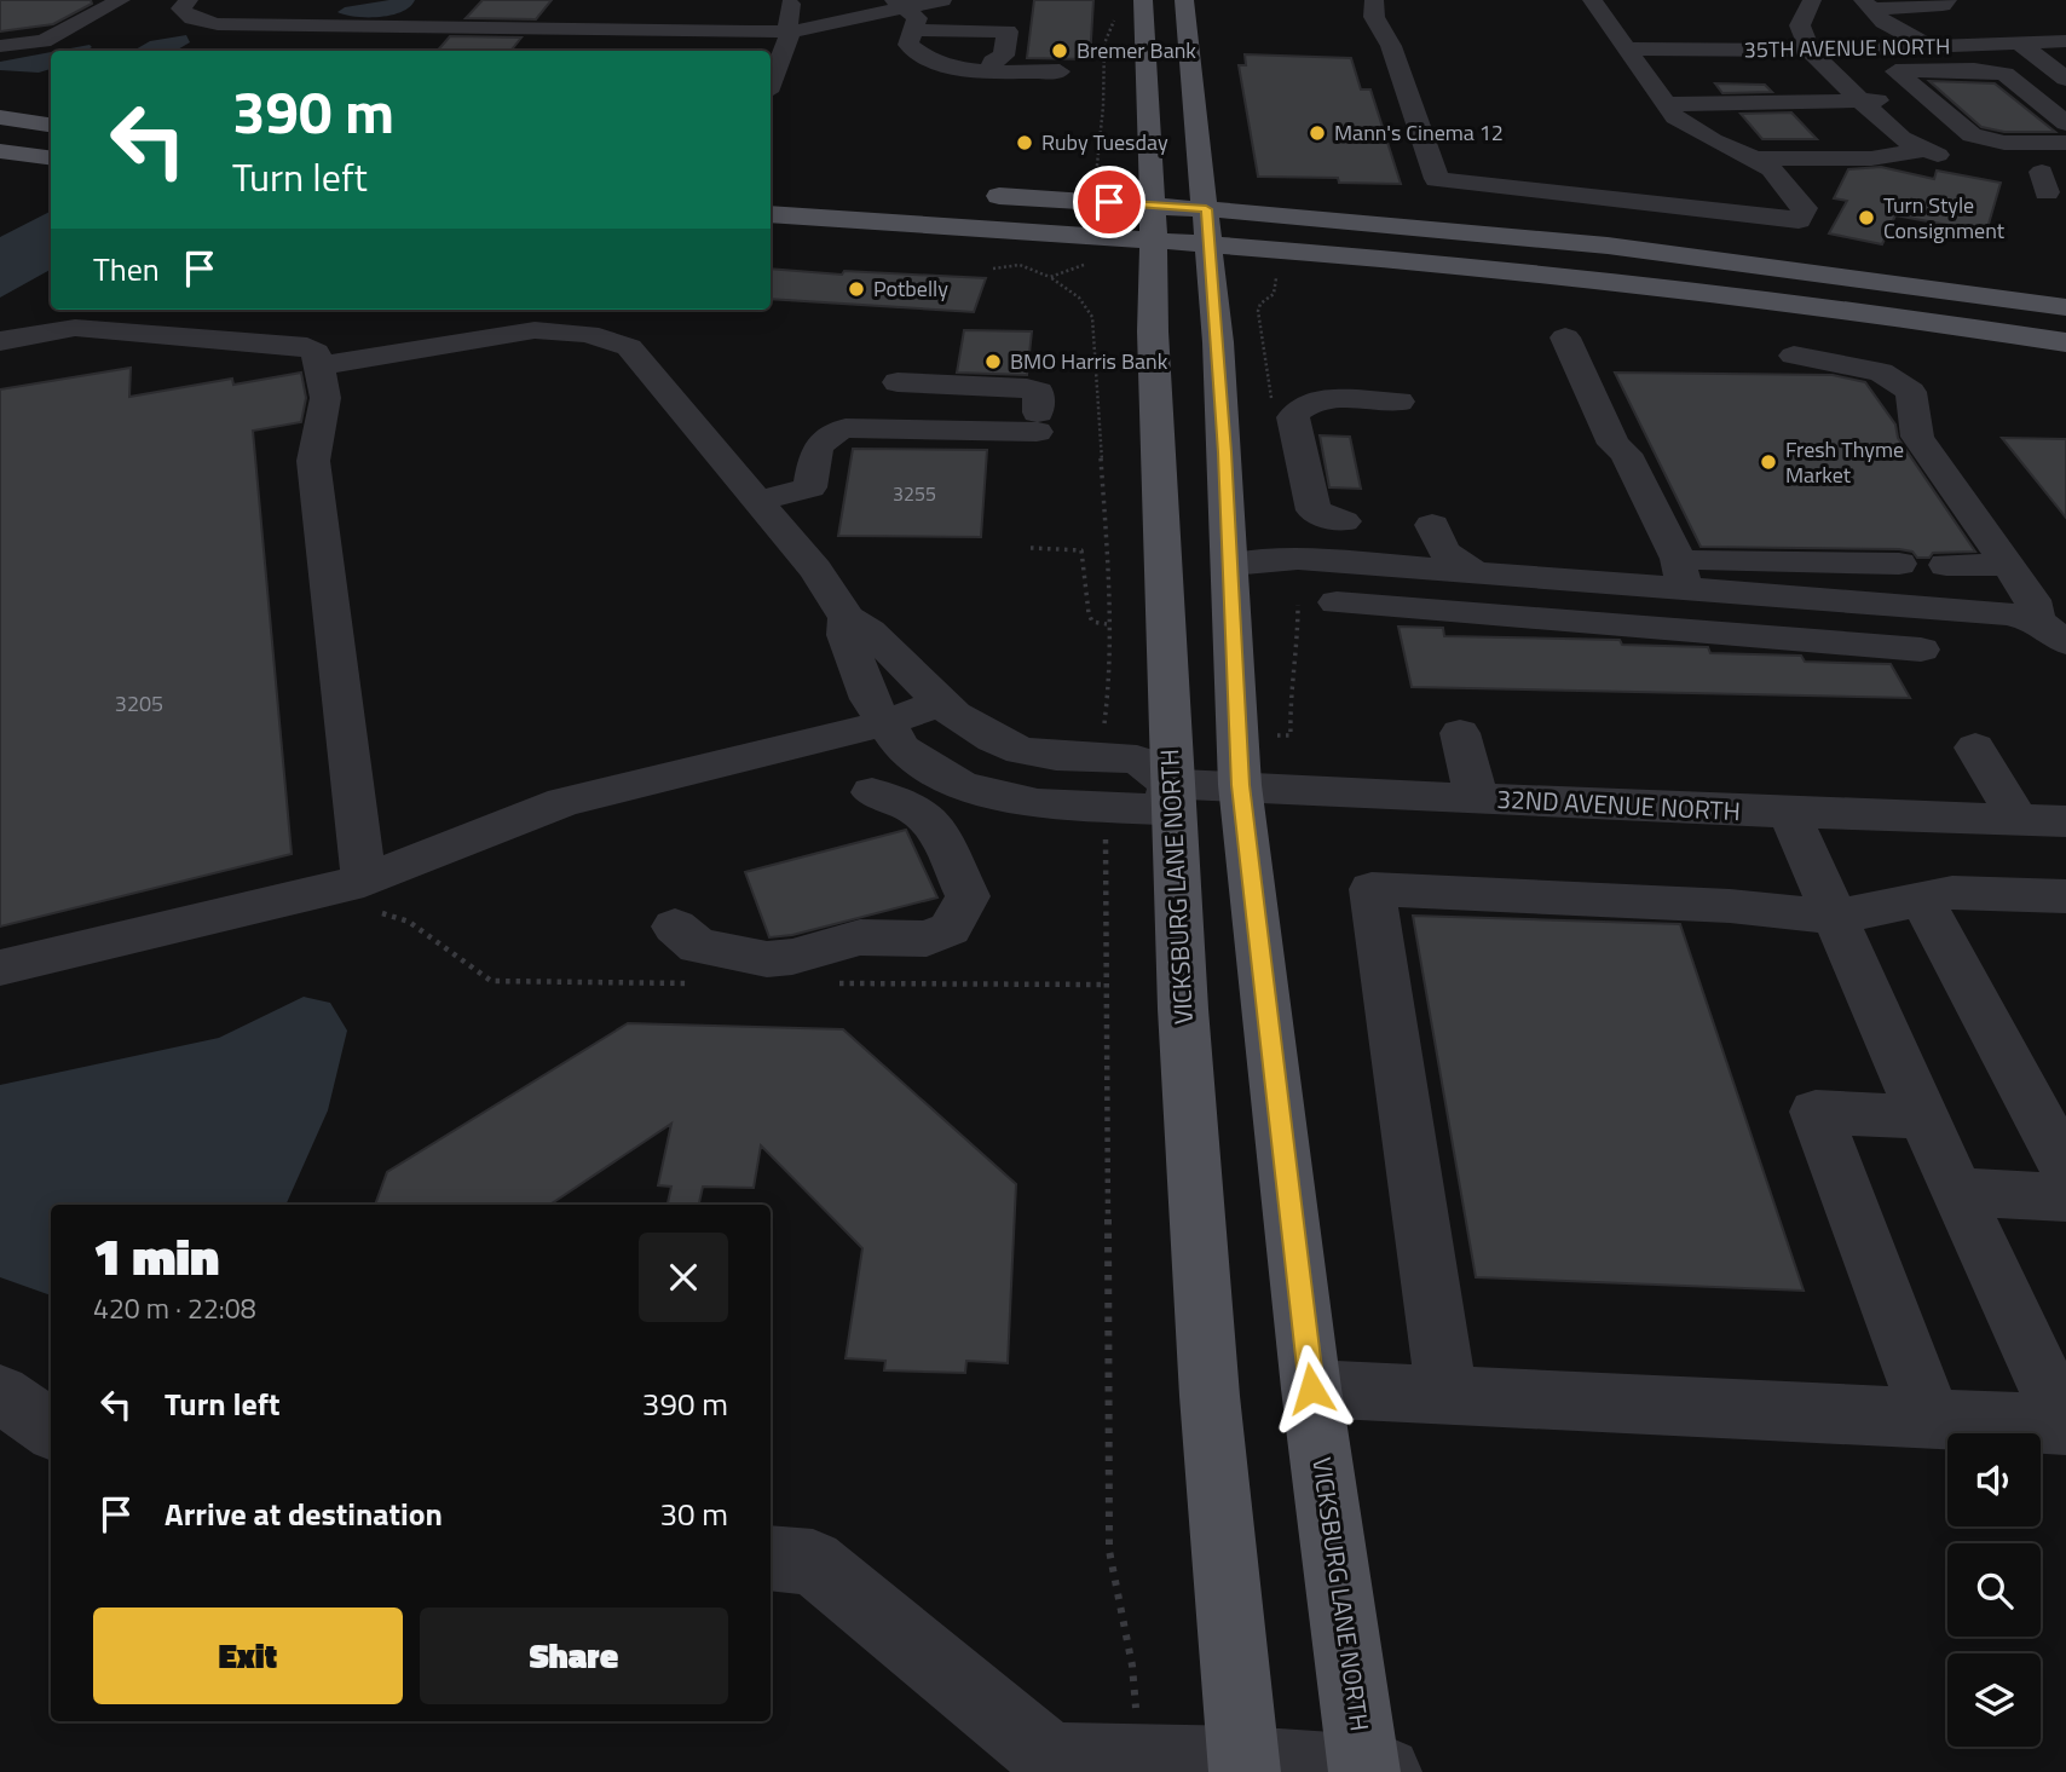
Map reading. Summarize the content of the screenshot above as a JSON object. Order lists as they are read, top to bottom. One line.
{"streets":{"main road":["VICKSBURG LANE NORTH"],"street":["35TH AVENUE NORTH","32ND AVENUE NORTH"]},"crossings":[["32ND AVENUE NORTH","VICKSBURG LANE NORTH"]],"places":["Bremer Bank","Mann's Cinema 12","Ruby Tuesday","Turn Style Consignment","Potbelly","BMO Harris Bank","Fresh Thyme Market"],"house_numbers":["3255","3205"],"page":{"turn":["390 m","Turn left"],"then":"Then","heading":["1 min","420 m · 22:08"],"list":[{"name":"Turn left","value":"390 m"},{"name":"Arrive at destination","value":"30 m"}],"buttons":["Exit","Share"]}}
